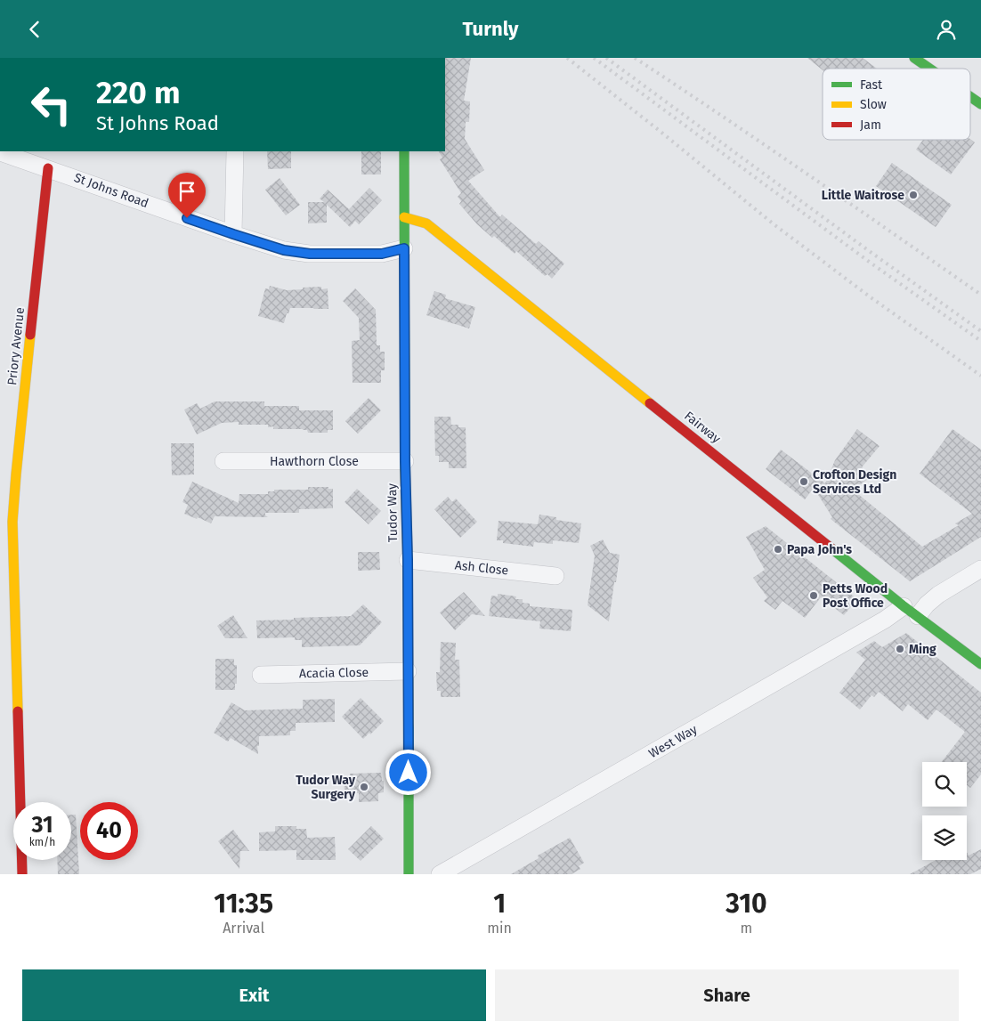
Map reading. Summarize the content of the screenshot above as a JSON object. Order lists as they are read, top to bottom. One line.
{"streets":{"street":["St Johns Road","Priory Avenue","Fairway","Hawthorn Close","Tudor Way","Ash Close","Acacia Close","West Way"]},"crossings":[["St Johns Road","Priory Avenue"],["St Johns Road","Tudor Way"],["Fairway","Tudor Way"],["Fairway","West Way"],["Hawthorn Close","Tudor Way"],["Tudor Way","Ash Close"],["Tudor Way","Acacia Close"]],"places":["Little Waitrose","Crofton Design Services Ltd","Papa John's","Petts Wood Post Office","Ming","Tudor Way Surgery"],"legend":["Fast","Slow","Jam"],"page":{"header":"Turnly","turn":["220 m","St Johns Road"],"speed":"31 km/h","limit":"40","eta":["11:35","Arrival","1","min","310","m"],"buttons":["Exit","Share"]}}
